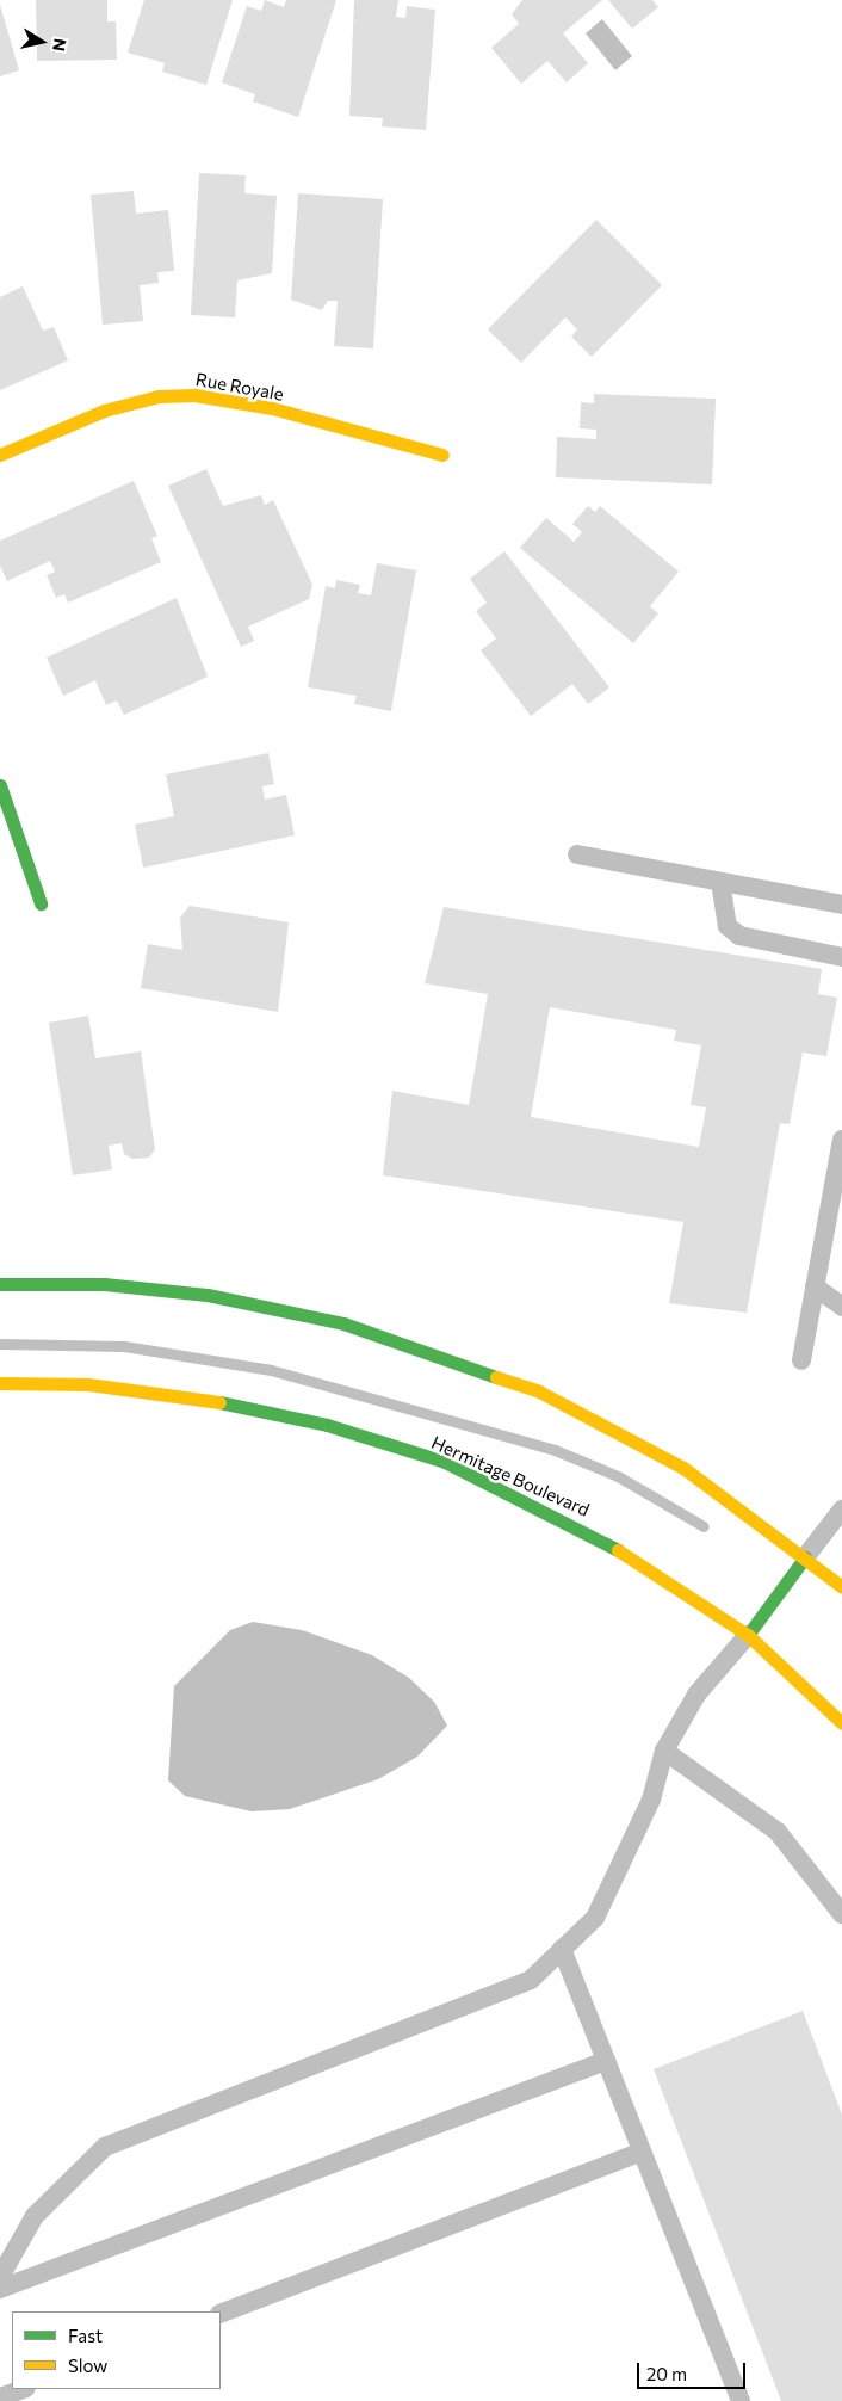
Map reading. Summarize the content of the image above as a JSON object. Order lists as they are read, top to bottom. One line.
{"streets":{"street":["Rue Royale","Hermitage Boulevard"]},"legend":["Fast","Slow"],"scale_bar":"20 m","north":"right"}
